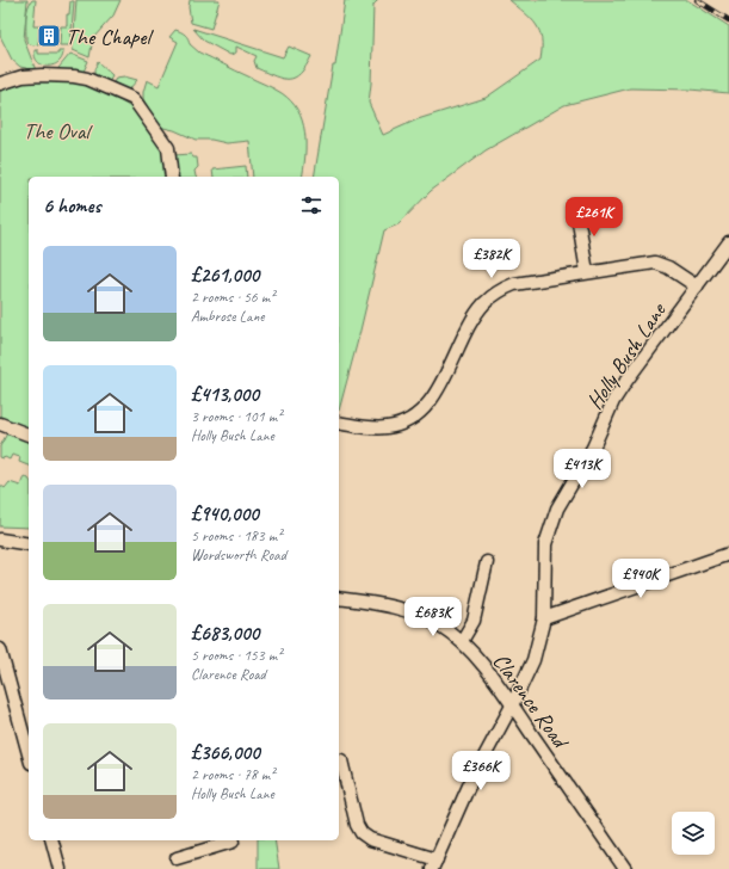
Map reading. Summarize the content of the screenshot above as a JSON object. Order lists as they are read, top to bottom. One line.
{"streets":{"street":["Holly Bush Lane","Clarence Road"]},"crossings":[["Holly Bush Lane","Clarence Road"]],"parks":["The Oval"],"places":{"building":["The Chapel"]},"page":{"heading":"6 homes","price":["£261K","£382K","£413K","£940K","£683K","£366K"],"list":[{"name":"£261,000","note":"2 rooms · 56 m² · Ambrose Lane"},{"name":"£413,000","note":"3 rooms · 101 m² · Holly Bush Lane"},{"name":"£940,000","note":"5 rooms · 183 m² · Wordsworth Road"},{"name":"£683,000","note":"5 rooms · 153 m² · Clarence Road"},{"name":"£366,000","note":"2 rooms · 78 m² · Holly Bush Lane"}]}}
